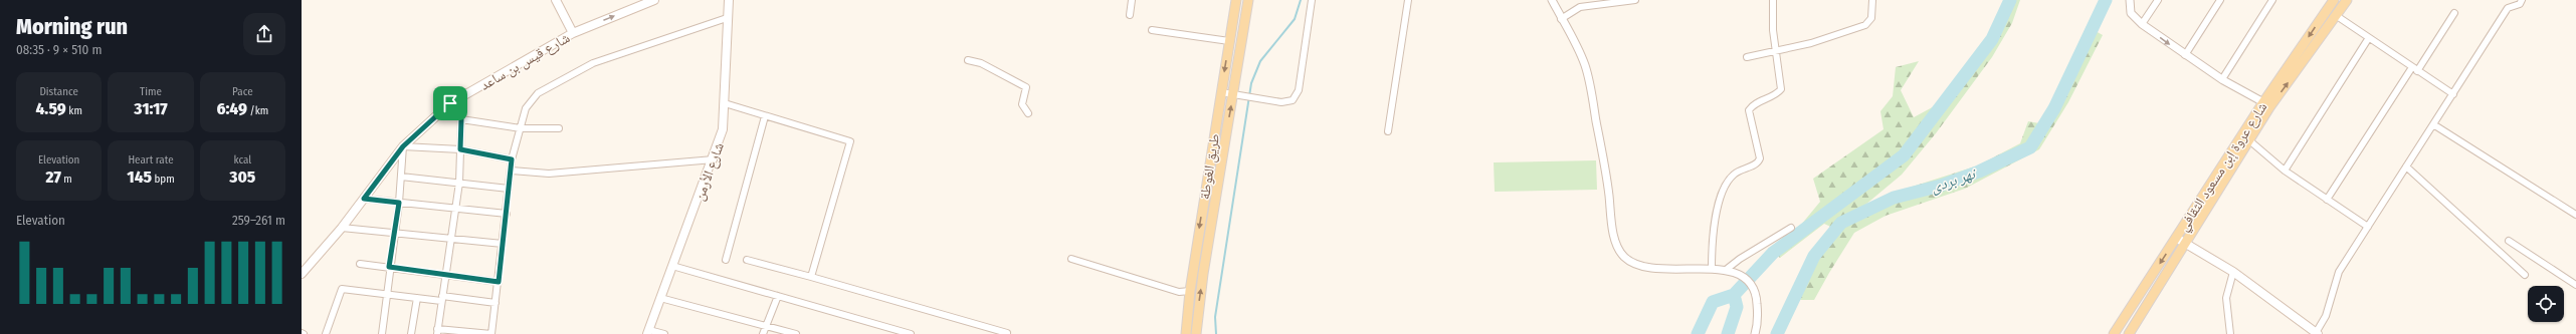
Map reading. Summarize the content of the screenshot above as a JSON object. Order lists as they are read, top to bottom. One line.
{"streets":{"main road":["شارع قيس بن ساعد","طريق الغوطة","شارع عروة إبن مسعود الثقافي","شارع الأرمن"]},"water":["نهر بردى"],"page":{"heading":["Morning run","08:35 · 9 × 510 m"],"stats":[["Distance","4.59 km"],["Time","31:17"],["Pace","6:49 /km"],["Elevation","27 m"],["Heart rate","145 bpm"],["kcal","305"]],"chart":["Elevation","259–261 m"]}}
